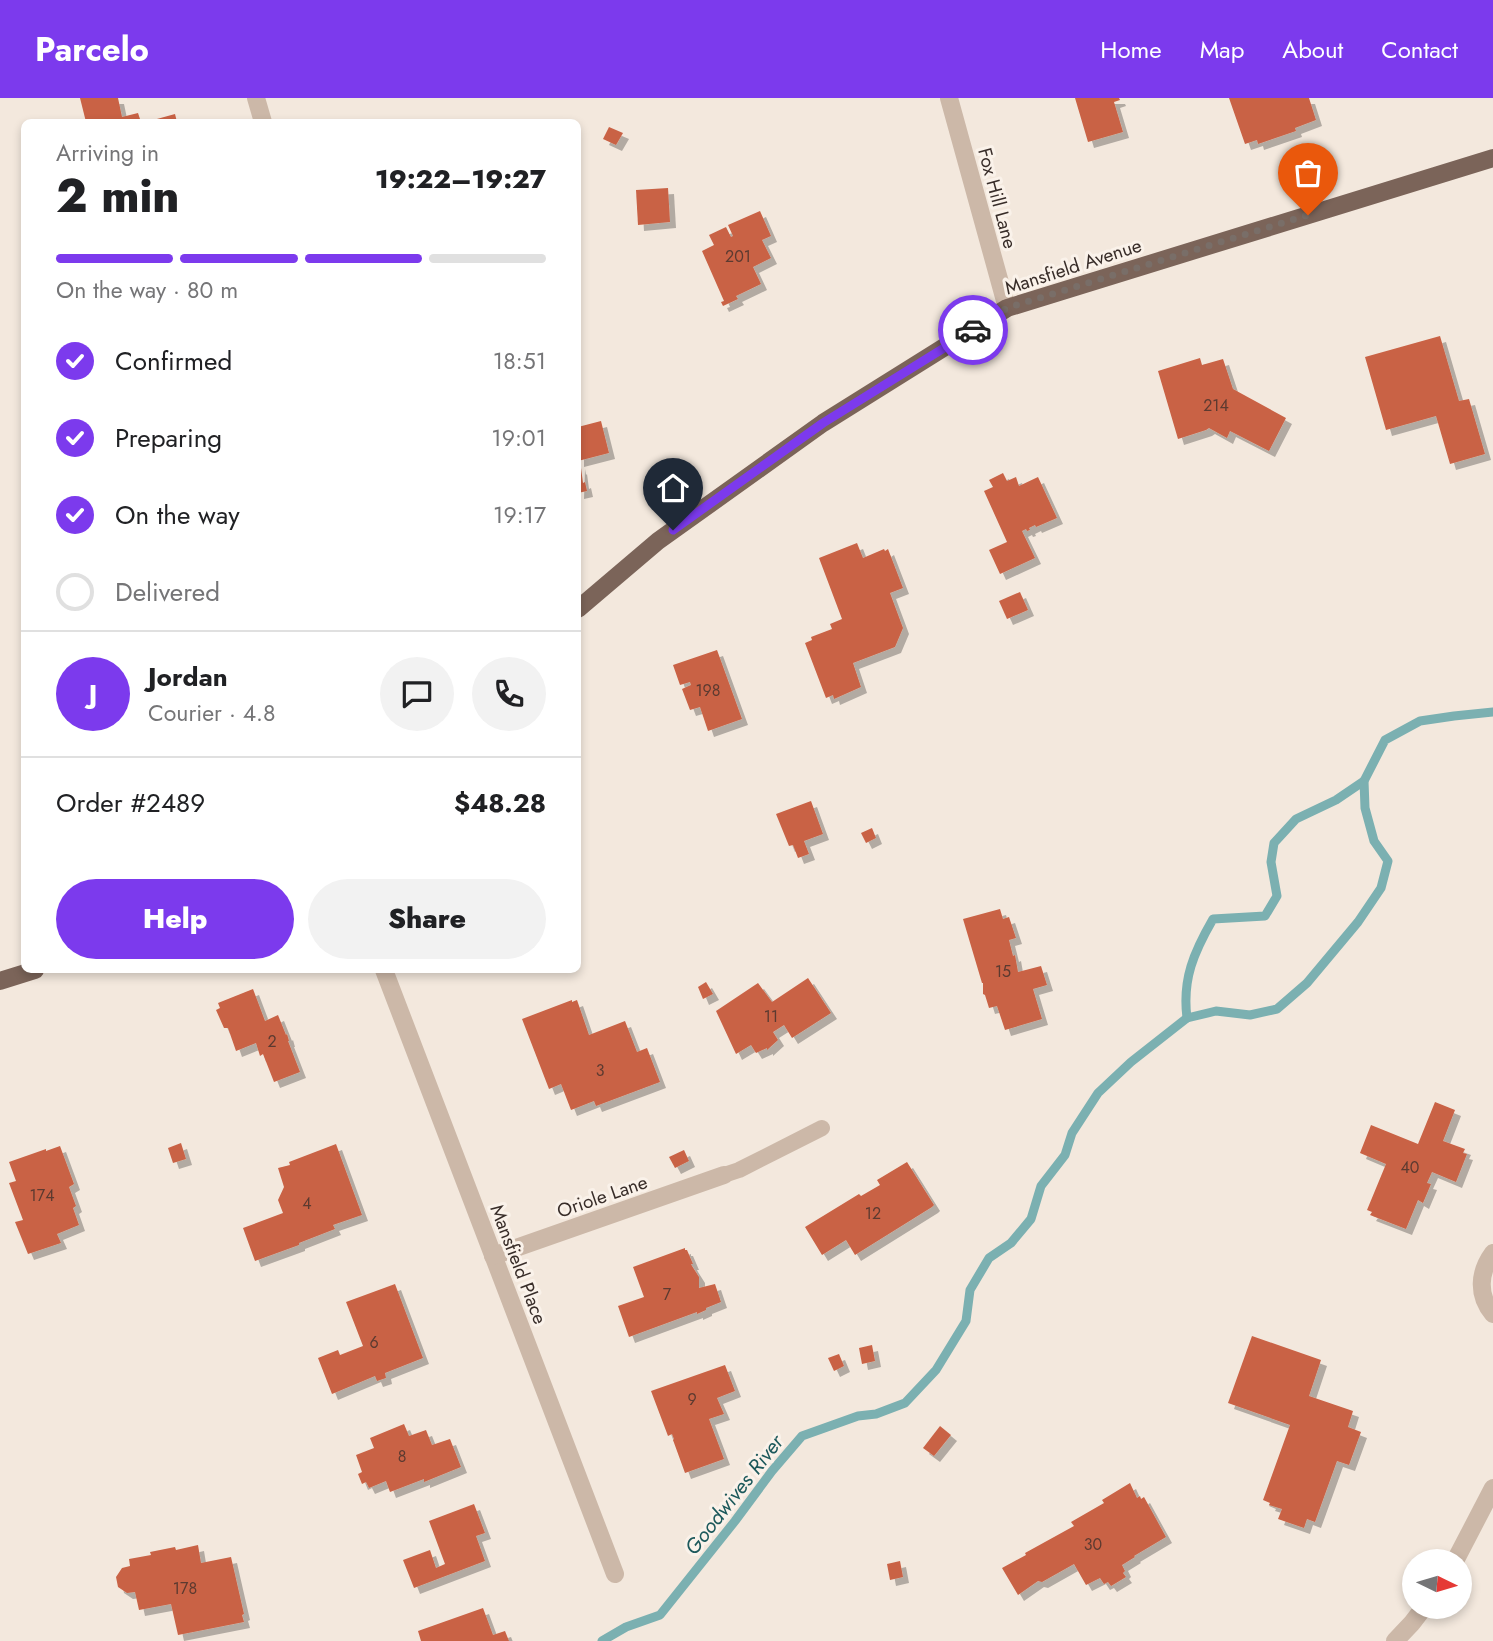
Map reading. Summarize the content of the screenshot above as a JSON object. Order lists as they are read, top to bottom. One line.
{"streets":{"main road":["Mansfield Avenue"],"street":["Fox Hill Lane","Oriole Lane","Mansfield Place"]},"crossings":[["Fox Hill Lane","Mansfield Avenue"],["Oriole Lane","Mansfield Place"]],"water":["Goodwives River"],"house_numbers":["201","214","198","15","11","2","3","40","174","4","12","7","6","9","8","30","178"],"north":"right","page":{"header":"Parcelo","nav":["Home","Map","About","Contact"],"heading":["2 min","Arriving in","19:22–19:27"],"panel":["Jordan","Courier · 4.8","Order #2489","$48.28"],"bar":"On the way · 80 m","list":[["Confirmed","18:51"],["Preparing","19:01"],["On the way","19:17"],"Delivered"],"round":"J","buttons":["Help","Share"]}}
